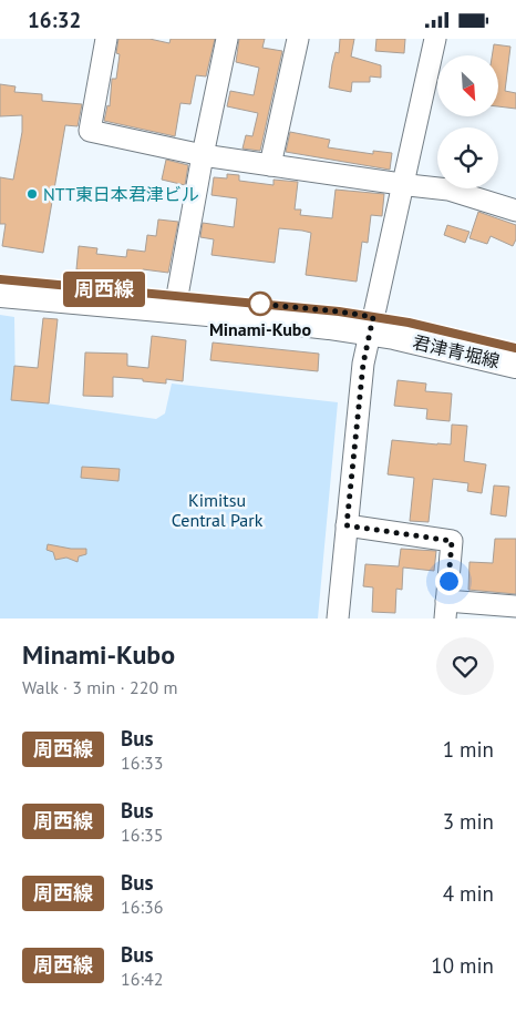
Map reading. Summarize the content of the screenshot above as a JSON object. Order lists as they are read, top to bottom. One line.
{"streets":{"main road":["君津青堀線"]},"parks":["Kimitsu Central Park"],"places":["NTT東日本君津ビル","Minami-Kubo"],"lines":["bus line 周西線"],"north":"bottom right","page":{"status":"16:32","on_map":"周西線","heading":["Minami-Kubo","Walk · 3 min · 220 m"],"list":[{"mark":"周西線","name":"Bus","note":"16:33","value":"1 min"},{"mark":"周西線","name":"Bus","note":"16:35","value":"3 min"},{"mark":"周西線","name":"Bus","note":"16:36","value":"4 min"},{"mark":"周西線","name":"Bus","note":"16:42","value":"10 min"}]}}
